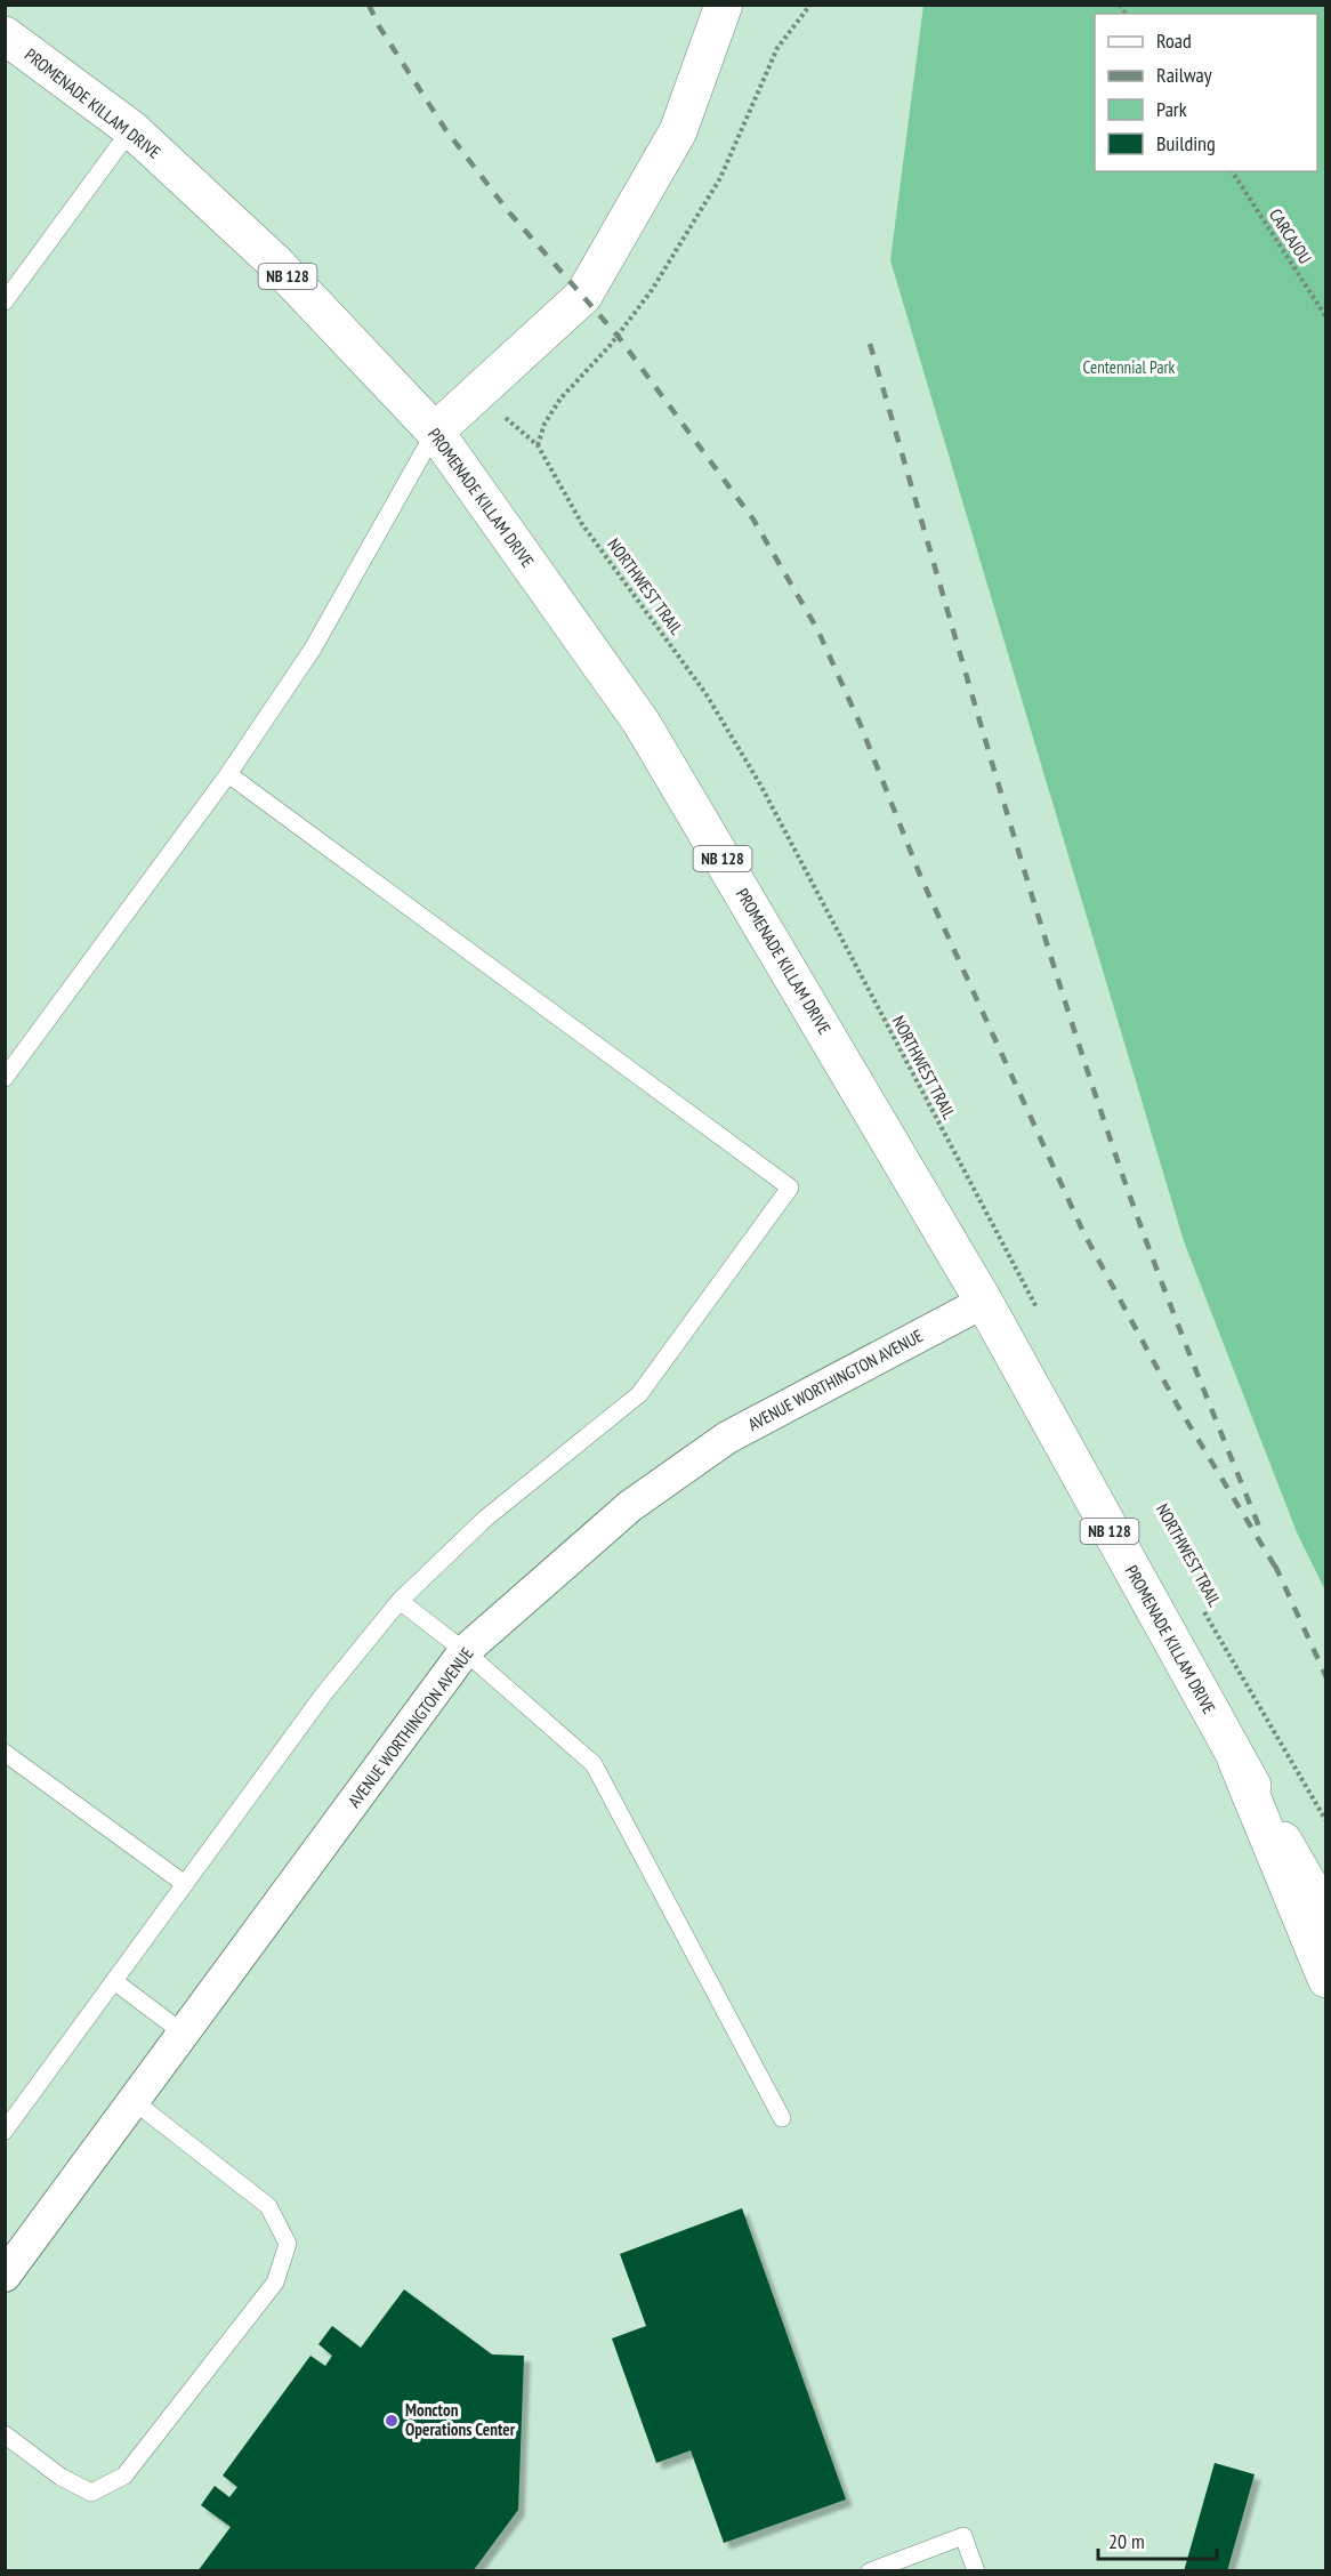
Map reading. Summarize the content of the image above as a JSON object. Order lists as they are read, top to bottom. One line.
{"streets":{"main road":["PROMENADE KILLAM DRIVE","NB 128"],"street":["AVENUE WORTHINGTON AVENUE"],"path":["CARCAJOU","NORTHWEST TRAIL"]},"crossings":[["PROMENADE KILLAM DRIVE","AVENUE WORTHINGTON AVENUE"]],"parks":["Centennial Park"],"places":["Moncton Operations Center"],"legend":["Road","Railway","Park","Building"],"scale_bar":"20 m"}
